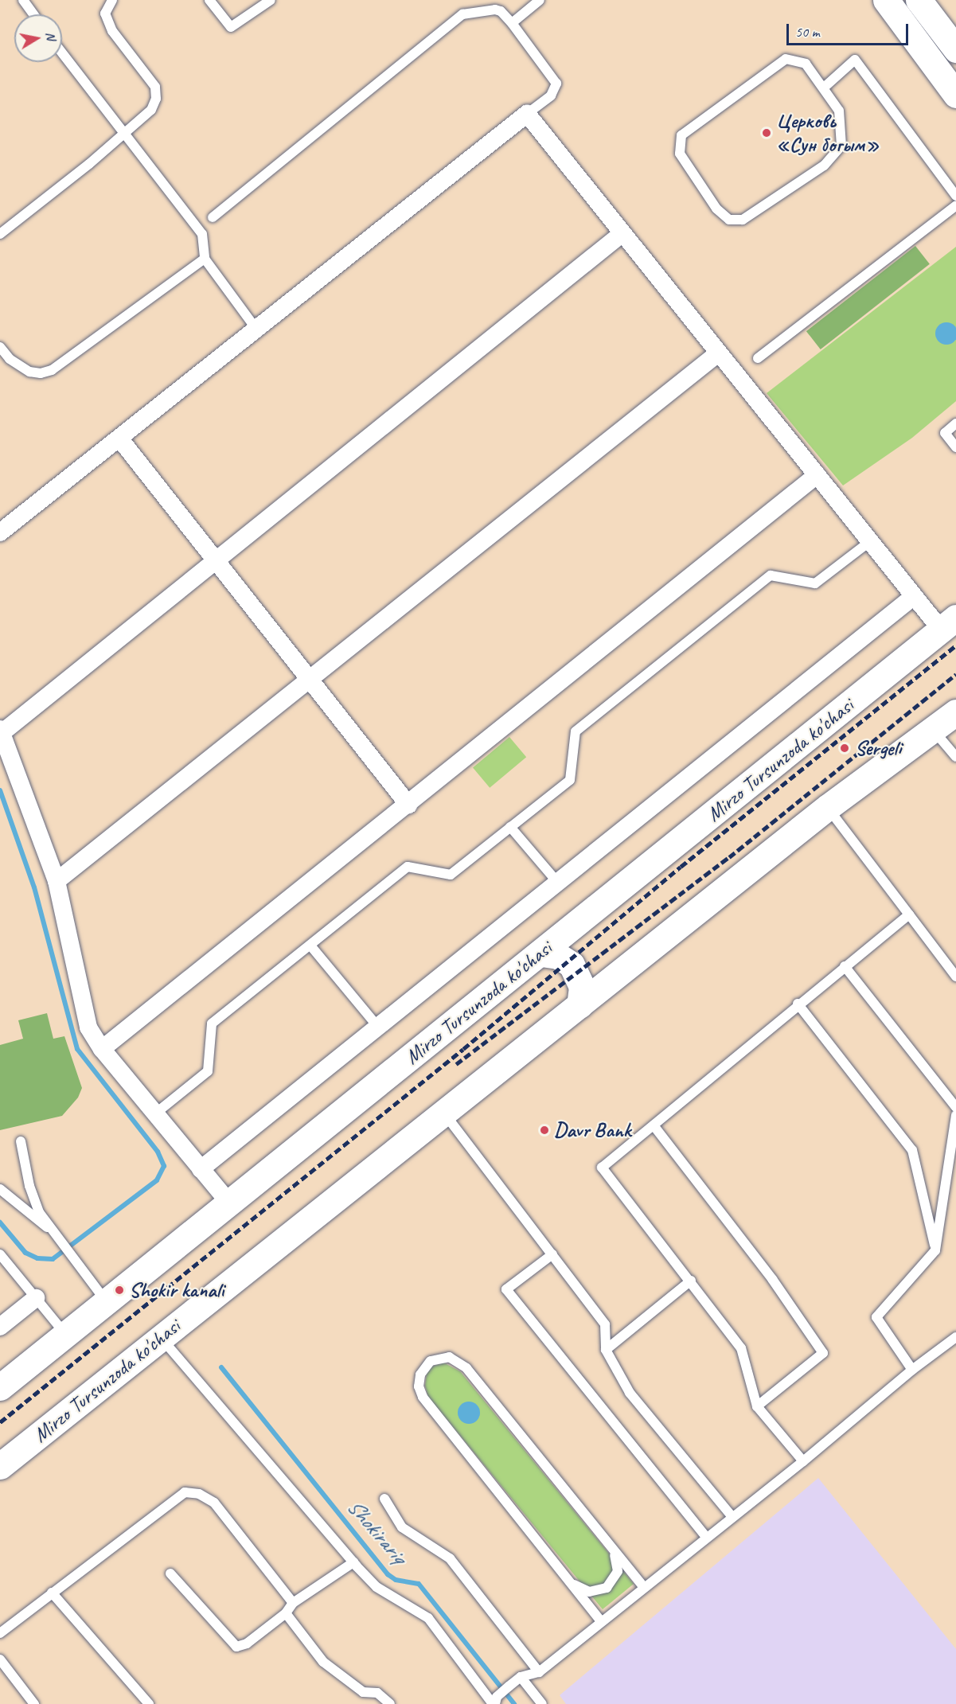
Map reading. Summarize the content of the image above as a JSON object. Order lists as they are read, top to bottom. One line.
{"streets":{"main road":["Mirzo Tursunzoda ko'chasi"]},"water":["Shokirariq"],"places":["Церковь «Сун богым»","Sergeli","Davr Bank","Shokir kanali"],"scale_bar":"50 m","north":"right"}
